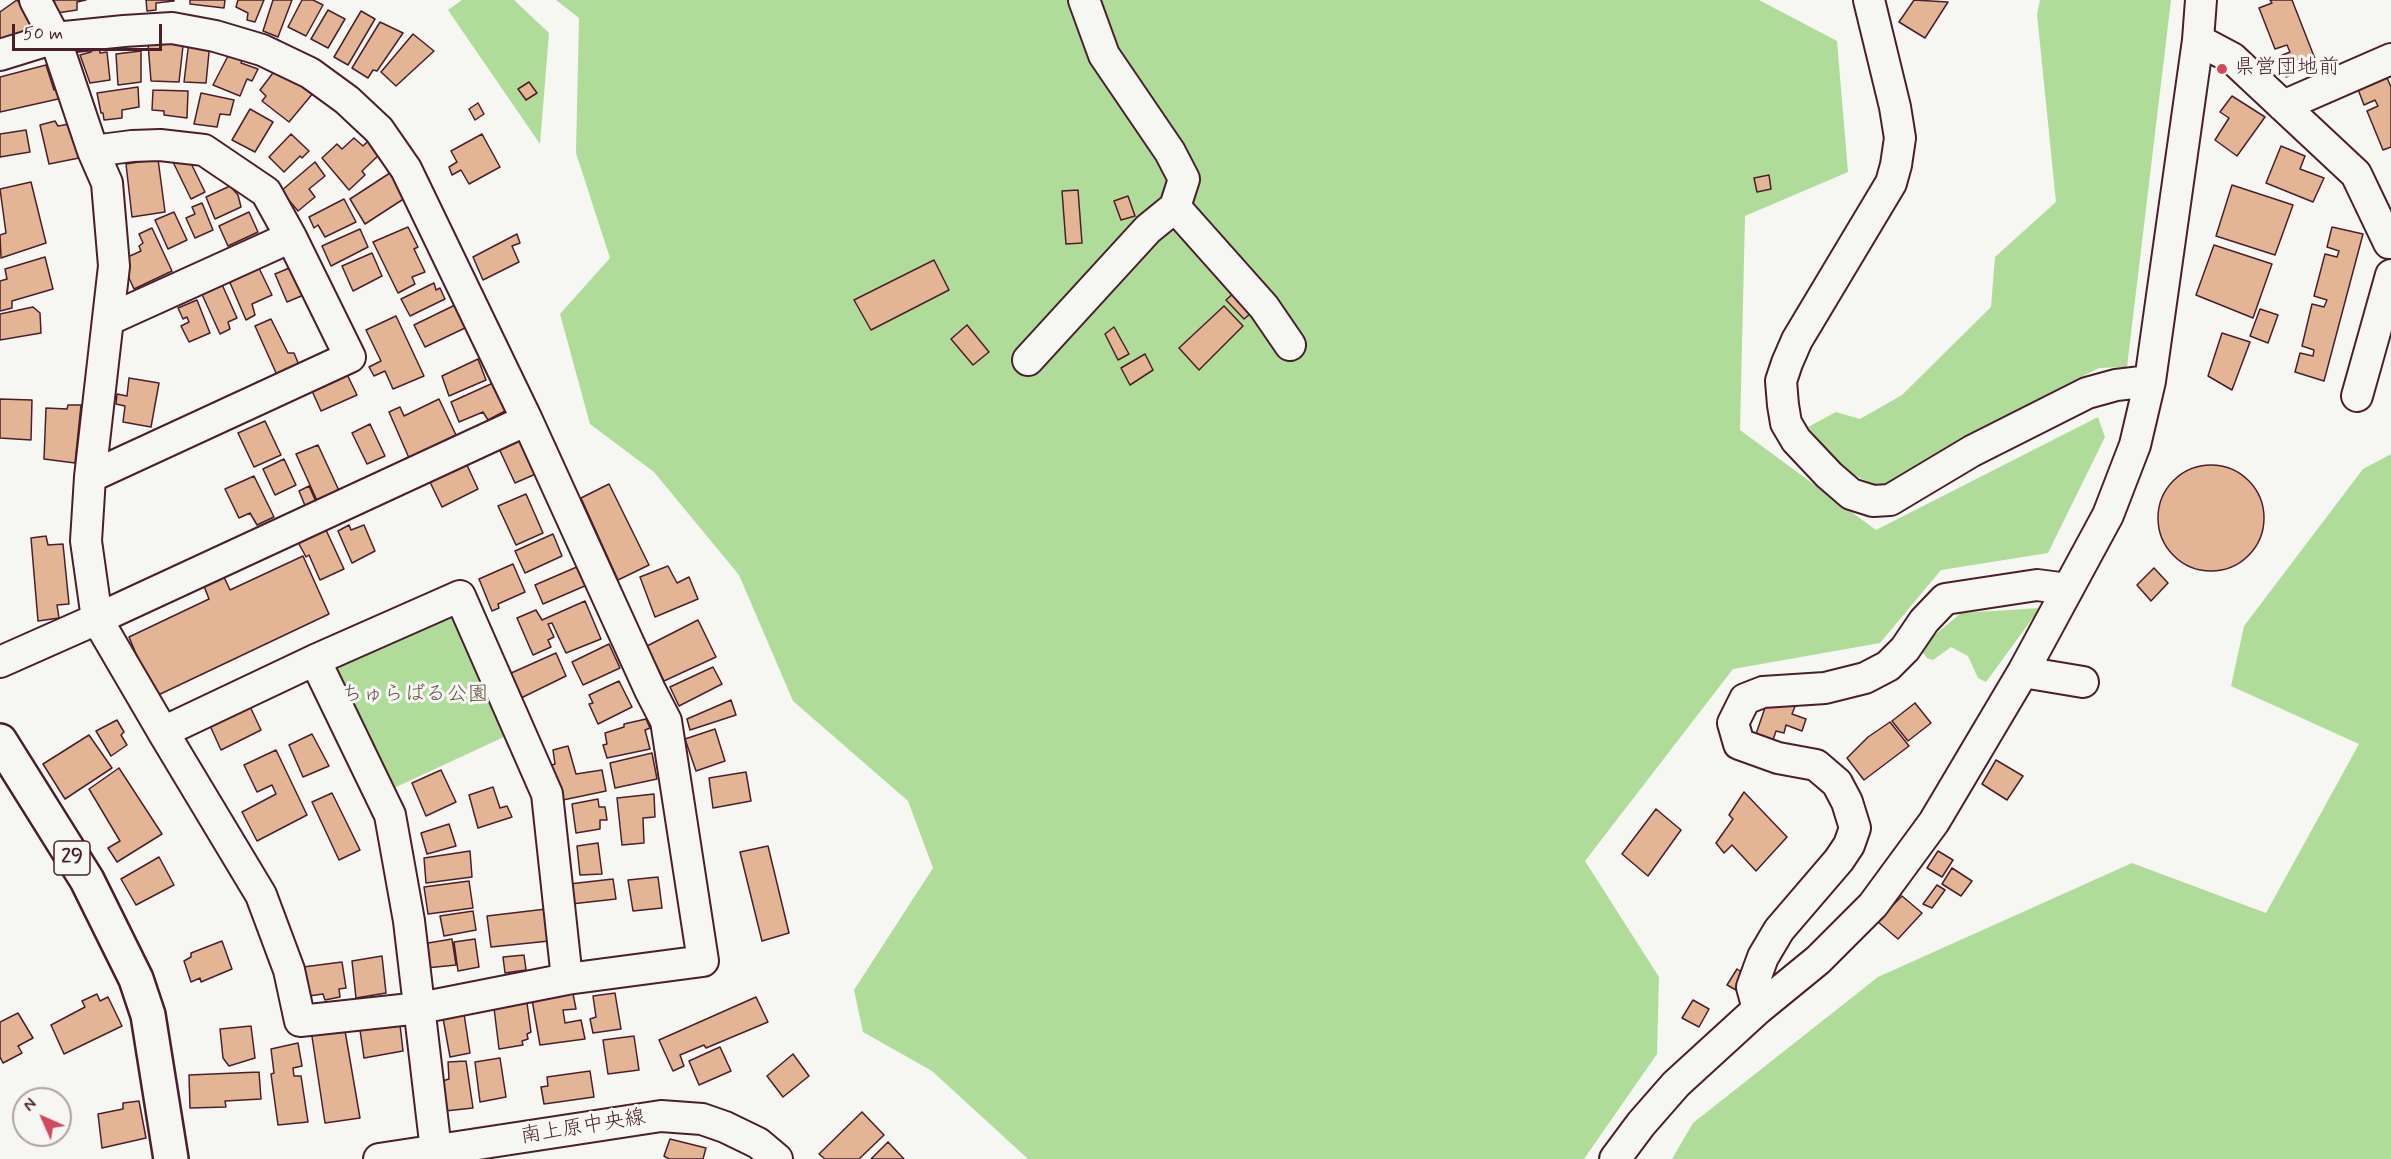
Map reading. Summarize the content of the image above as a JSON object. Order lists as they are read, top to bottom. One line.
{"streets":{"main road":["29"],"street":["南上原中央線"]},"parks":["ちゅらばる公園"],"places":["県営団地前"],"scale_bar":"50 m","north":"top left"}
